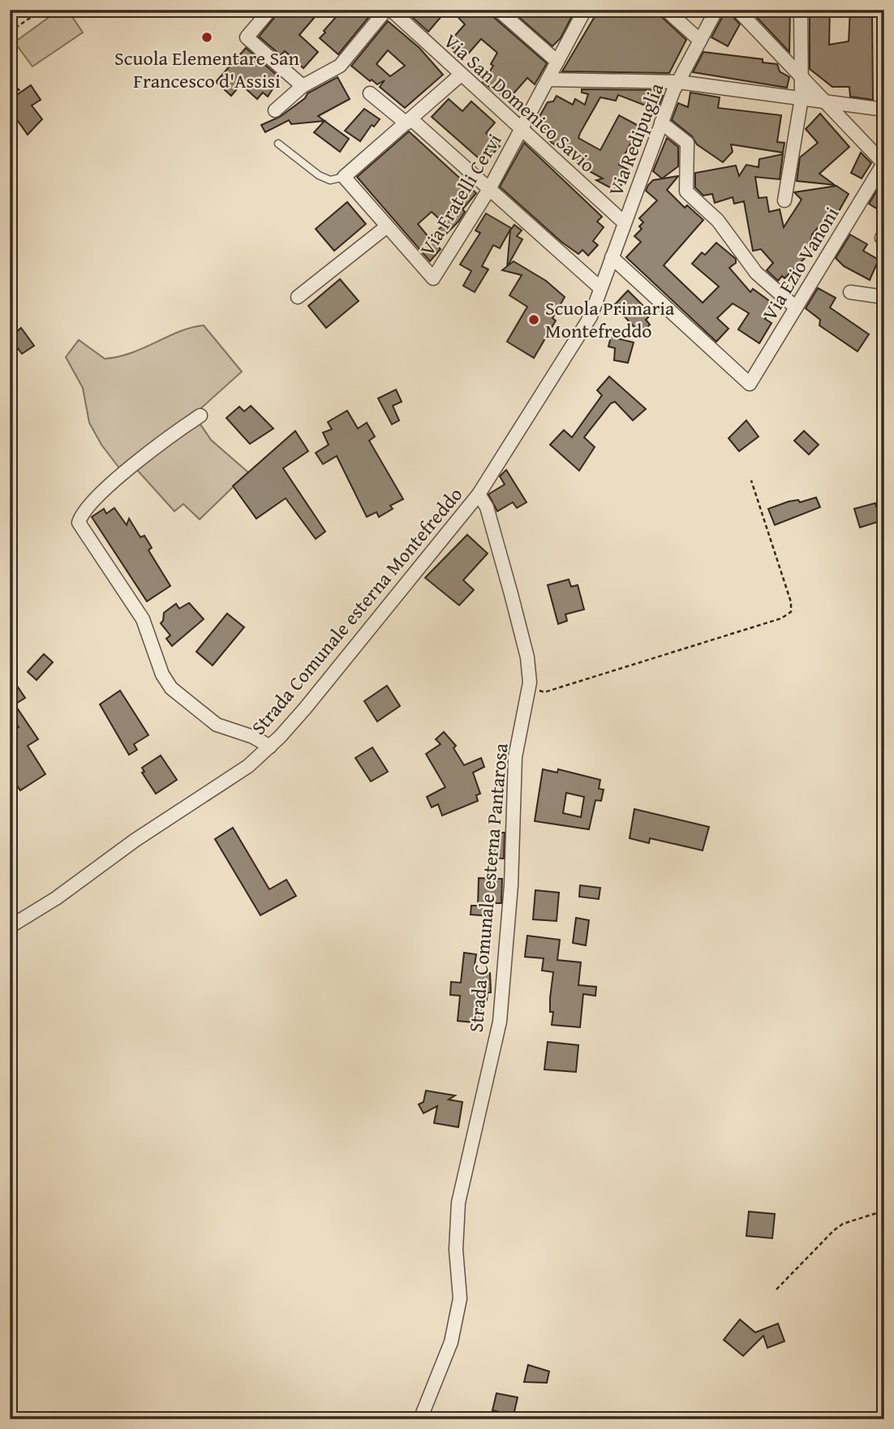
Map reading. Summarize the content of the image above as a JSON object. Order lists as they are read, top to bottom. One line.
{"streets":{"street":["Via San Domenico Savio","Via Redipuglia","Via Fratelli Cervi","Via Ezio Vanoni","Strada Comunale esterna Montefreddo","Strada Comunale esterna Pantarosa"]},"crossings":[["Via San Domenico Savio","Via Redipuglia"],["Via San Domenico Savio","Via Fratelli Cervi"],["Via Redipuglia","Via Ezio Vanoni"],["Via Redipuglia","Strada Comunale esterna Montefreddo"],["Strada Comunale esterna Montefreddo","Strada Comunale esterna Pantarosa"]],"places":["Scuola Elementare San Francesco d'Assisi","Scuola Primaria Montefreddo"]}
